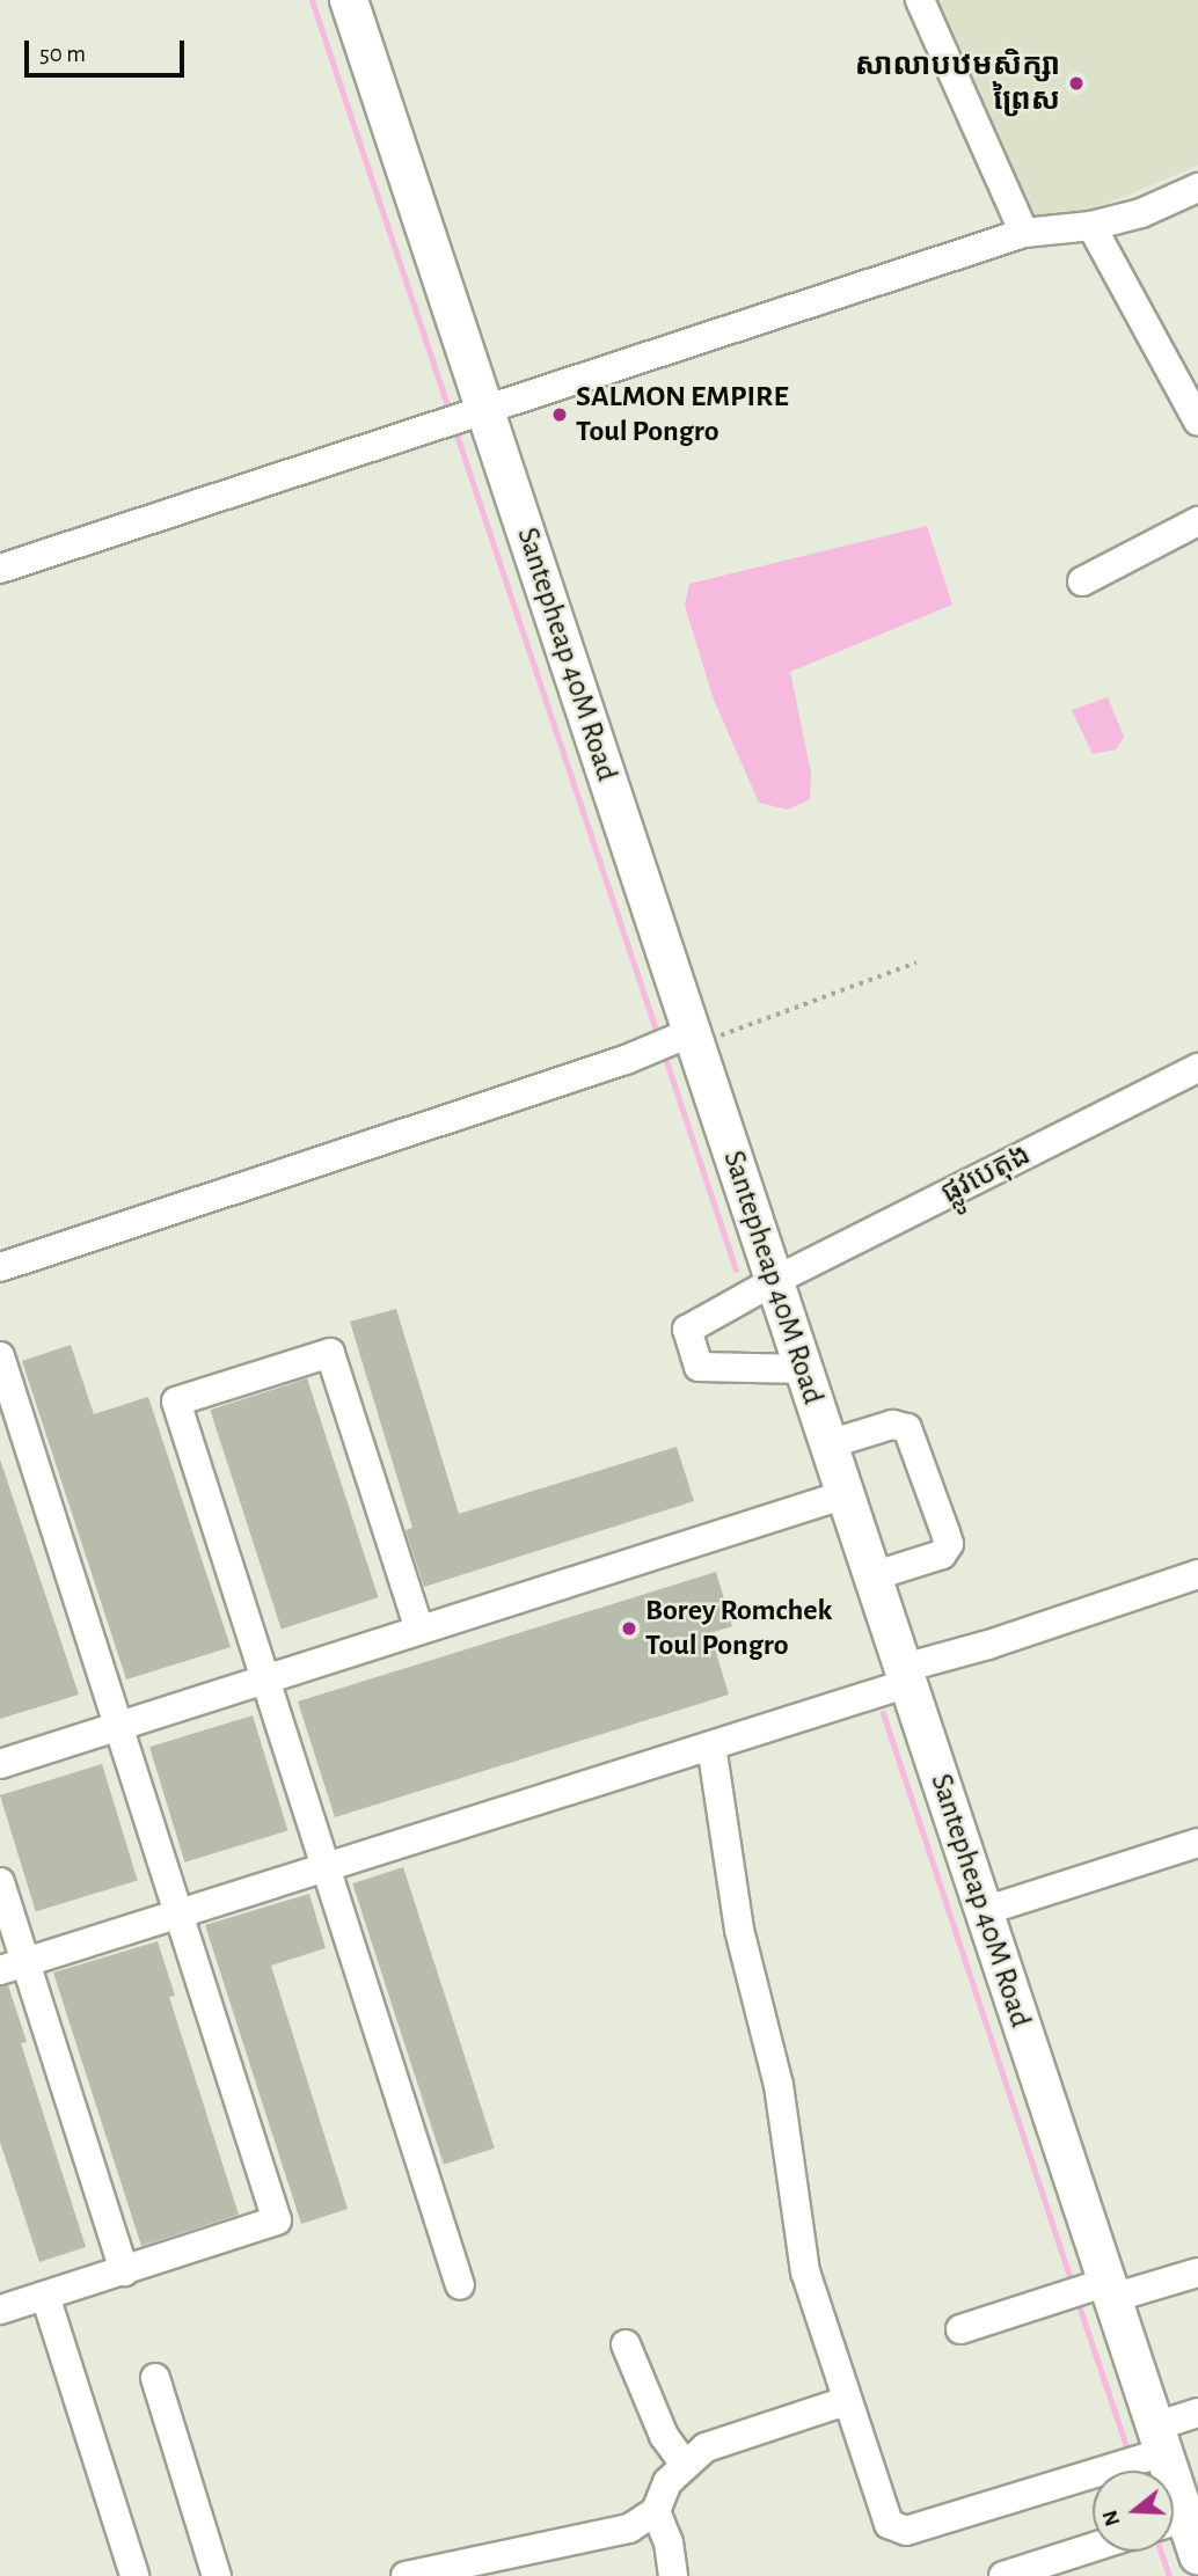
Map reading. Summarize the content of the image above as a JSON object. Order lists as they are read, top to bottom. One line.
{"streets":{"main road":["Santepheap 40M Road"],"street":["ផ្លូវបេតុង"]},"crossings":[["Santepheap 40M Road","ផ្លូវបេតុង"]],"places":["សាលាបឋមសិក្សា ព្រៃស","SALMON EMPIRE Toul Pongro","Borey Romchek Toul Pongro"],"scale_bar":"50 m","north":"left"}
